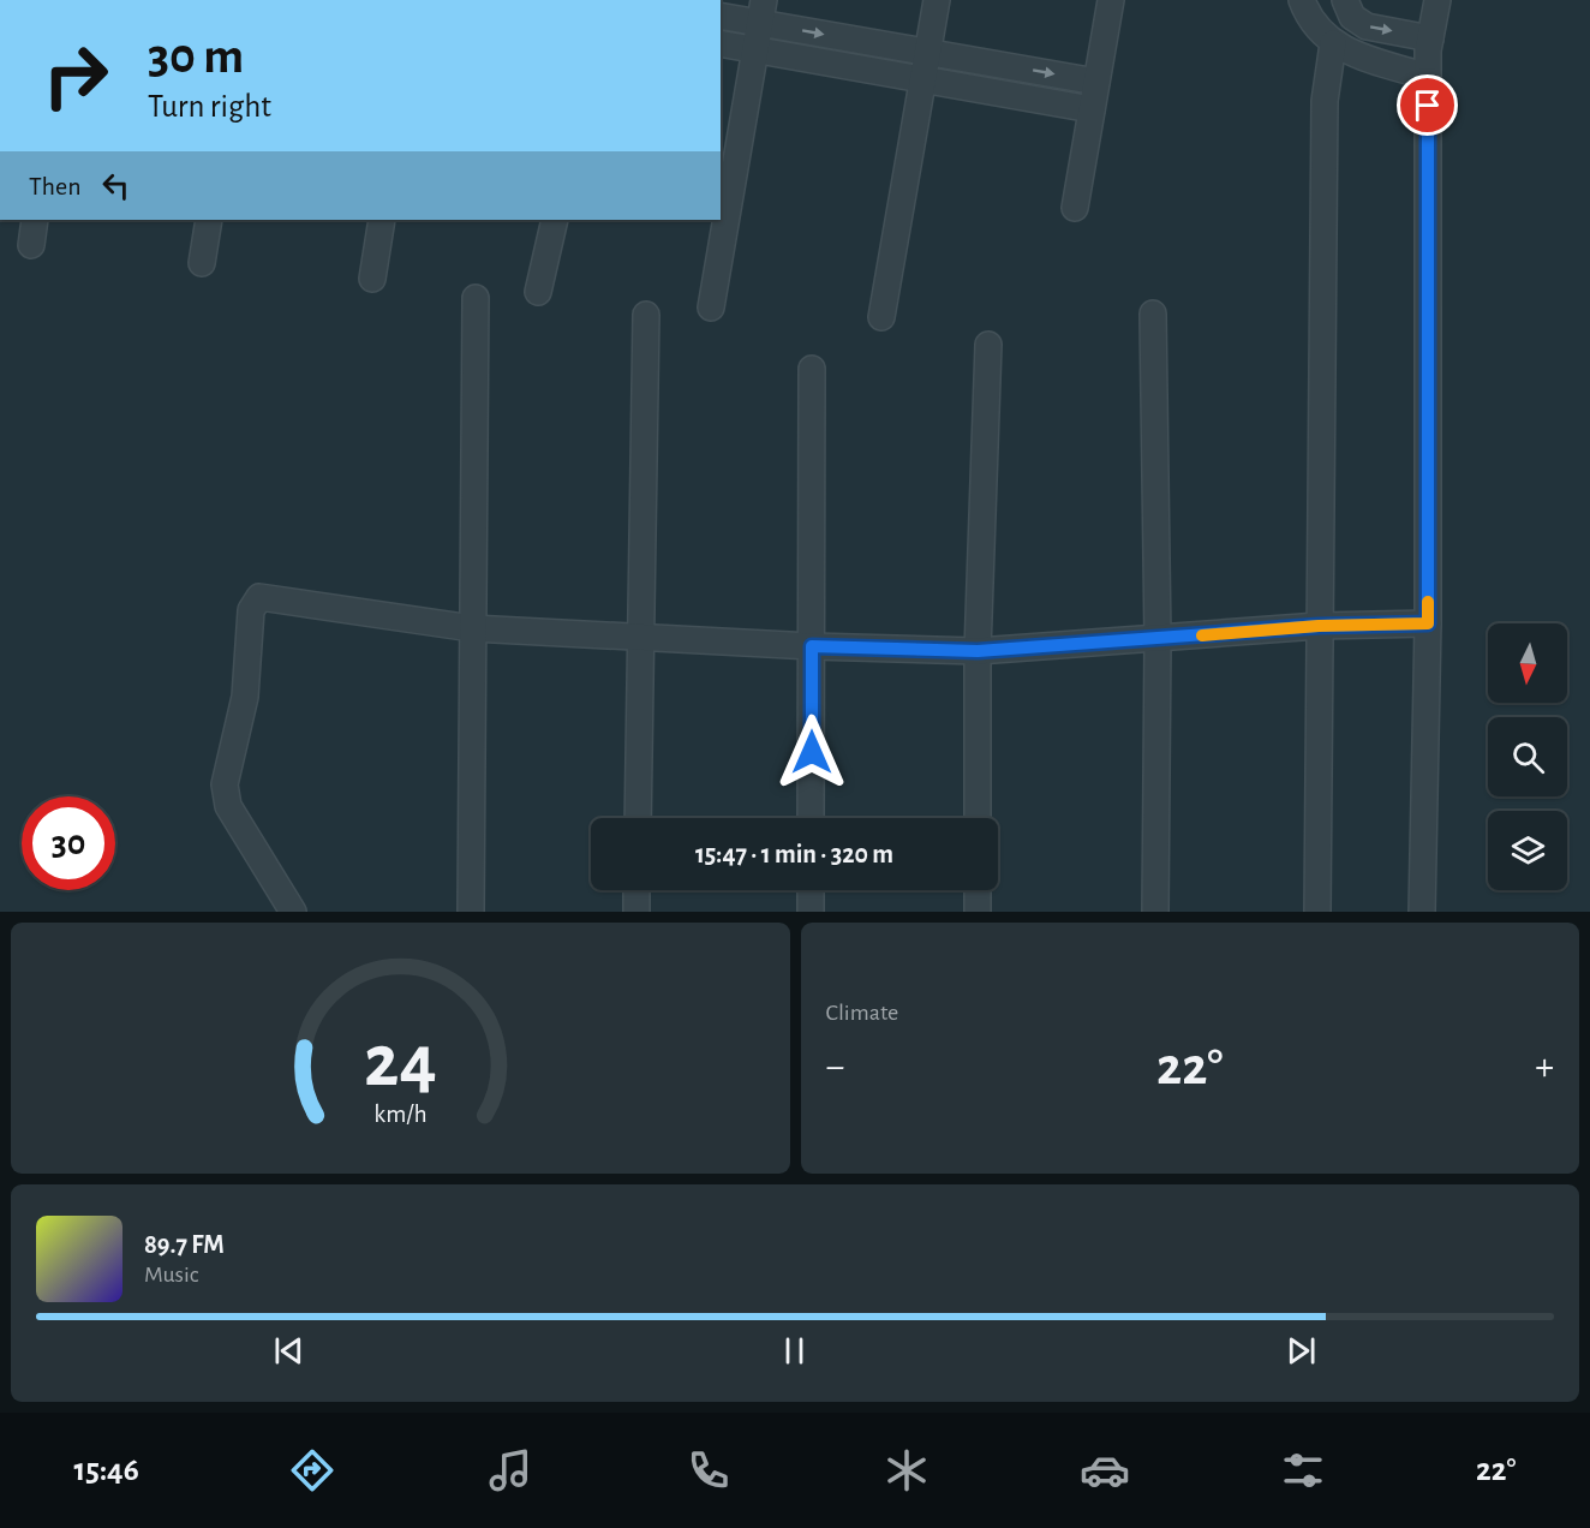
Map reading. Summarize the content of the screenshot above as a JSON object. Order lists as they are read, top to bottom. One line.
{"north":"bottom","page":{"turn":["30 m","Turn right"],"then":"Then","limit":"30","trip":"15:47 · 1 min · 320 m","tile":"Climate","heat":["−","22°","+"],"song":["89.7 FM","Music"],"tabs":["15:46","22°"],"gauge":["24","km/h"]}}
